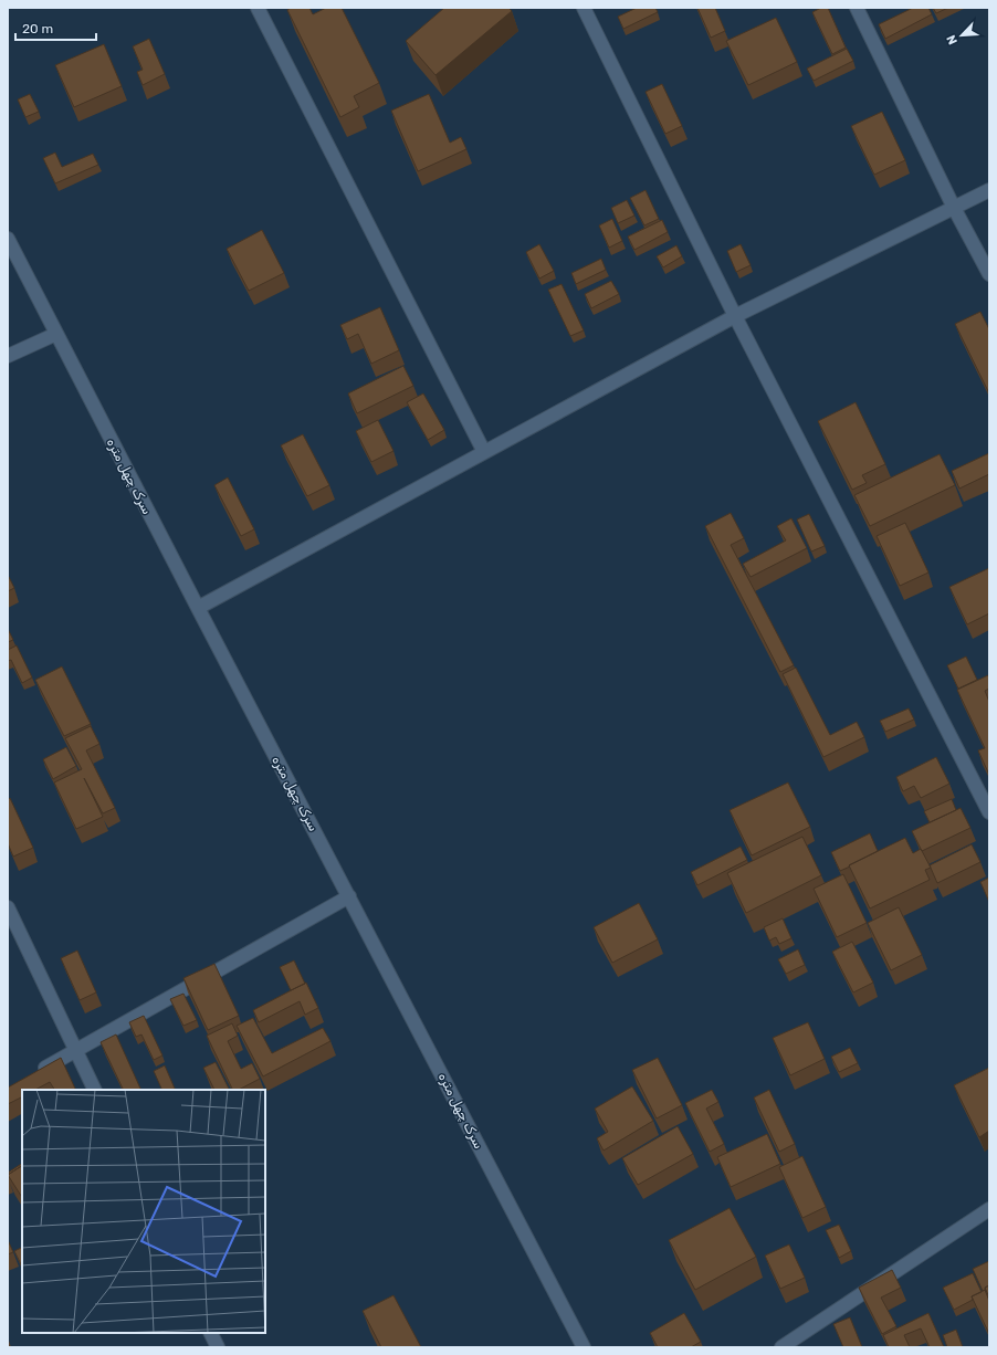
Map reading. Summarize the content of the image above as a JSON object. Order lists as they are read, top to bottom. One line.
{"streets":{"street":["سرک چهل متره"]},"scale_bar":"20 m","north":"bottom left"}
